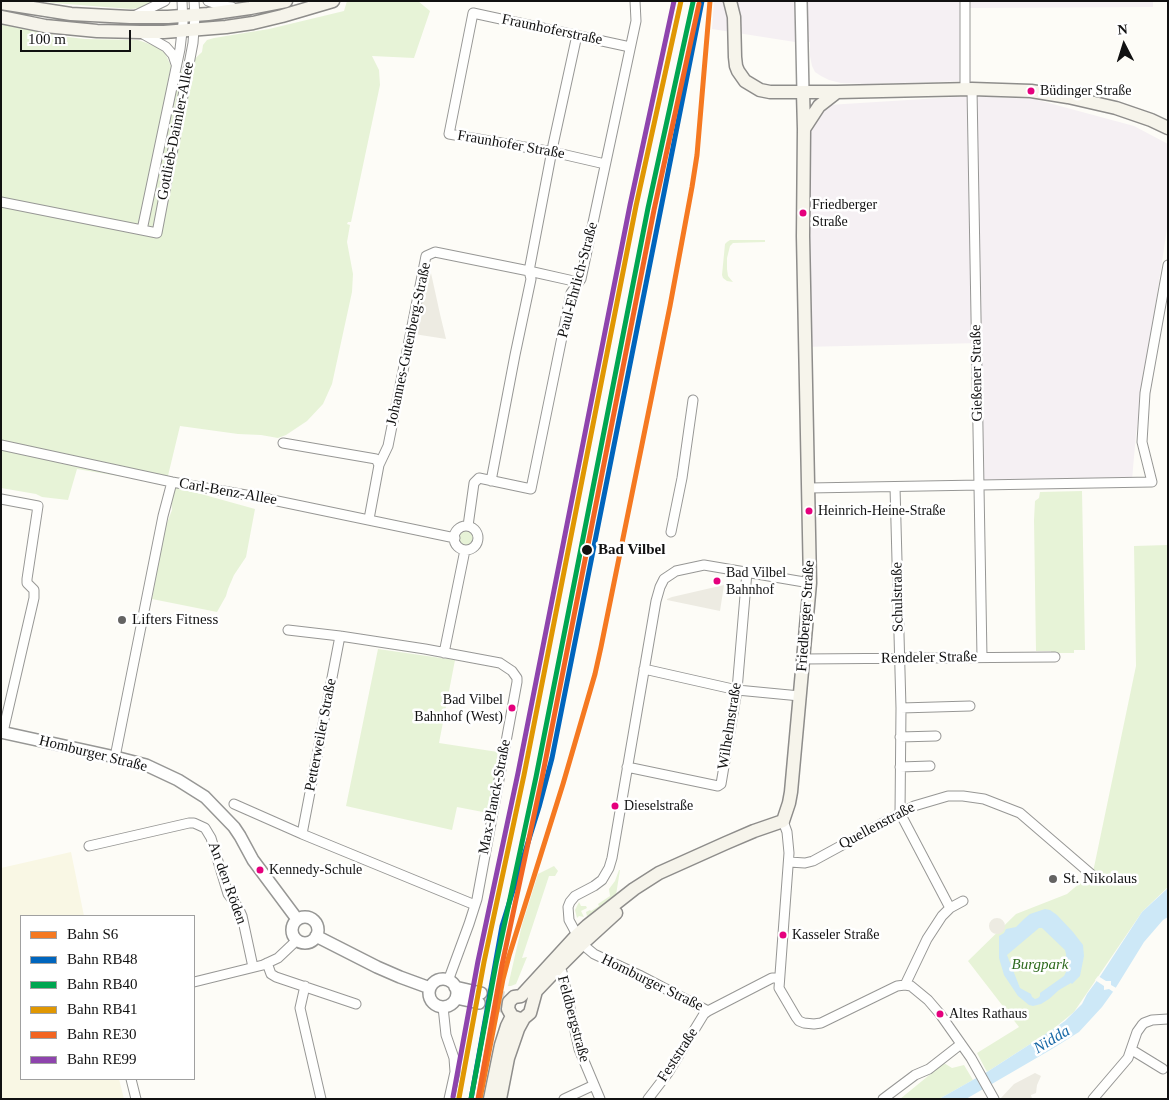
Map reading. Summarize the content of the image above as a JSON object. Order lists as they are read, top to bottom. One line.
{"streets":{"main road":["Friedberger Straße"],"street":["Fraunhoferstraße","Gottlieb-Daimler-Allee","Fraunhofer Straße","Paul-Ehrlich-Straße","Johannes-Gutenberg-Straße","Gießener Straße","Carl-Benz-Allee","Schulstraße","Rendeler Straße","Wilhelmstraße","Petterweiler Straße","Homburger Straße","Max-Planck-Straße","Quellenstraße","An den Röden","Feldbergstraße","Feststraße"]},"crossings":[["Fraunhoferstraße","Fraunhofer Straße"],["Fraunhoferstraße","Paul-Ehrlich-Straße"],["Fraunhofer Straße","Paul-Ehrlich-Straße"],["Paul-Ehrlich-Straße","Johannes-Gutenberg-Straße"],["Gießener Straße","Rendeler Straße"],["Schulstraße","Rendeler Straße"],["Schulstraße","Quellenstraße"],["Friedberger Straße","Rendeler Straße"],["Friedberger Straße","Homburger Straße"],["Friedberger Straße","Quellenstraße"],["Petterweiler Straße","Max-Planck-Straße"],["Homburger Straße","Feststraße"]],"water":["Nidda"],"parks":["Burgpark"],"places":["Büdinger Straße","Friedberger Straße","Heinrich-Heine-Straße","Bad Vilbel","Bad Vilbel Bahnhof","Lifters Fitness","Bad Vilbel Bahnhof (West)","Dieselstraße","Kennedy-Schule","St. Nikolaus","Kasseler Straße","Altes Rathaus"],"lines":["rail line S6","rail line RB48","rail line RB41","rail line RE99","rail line RB40","rail line RE30"],"legend":["Bahn S6","Bahn RB48","Bahn RB40","Bahn RB41","Bahn RE30","Bahn RE99"],"scale_bar":"100 m","north":"top"}
